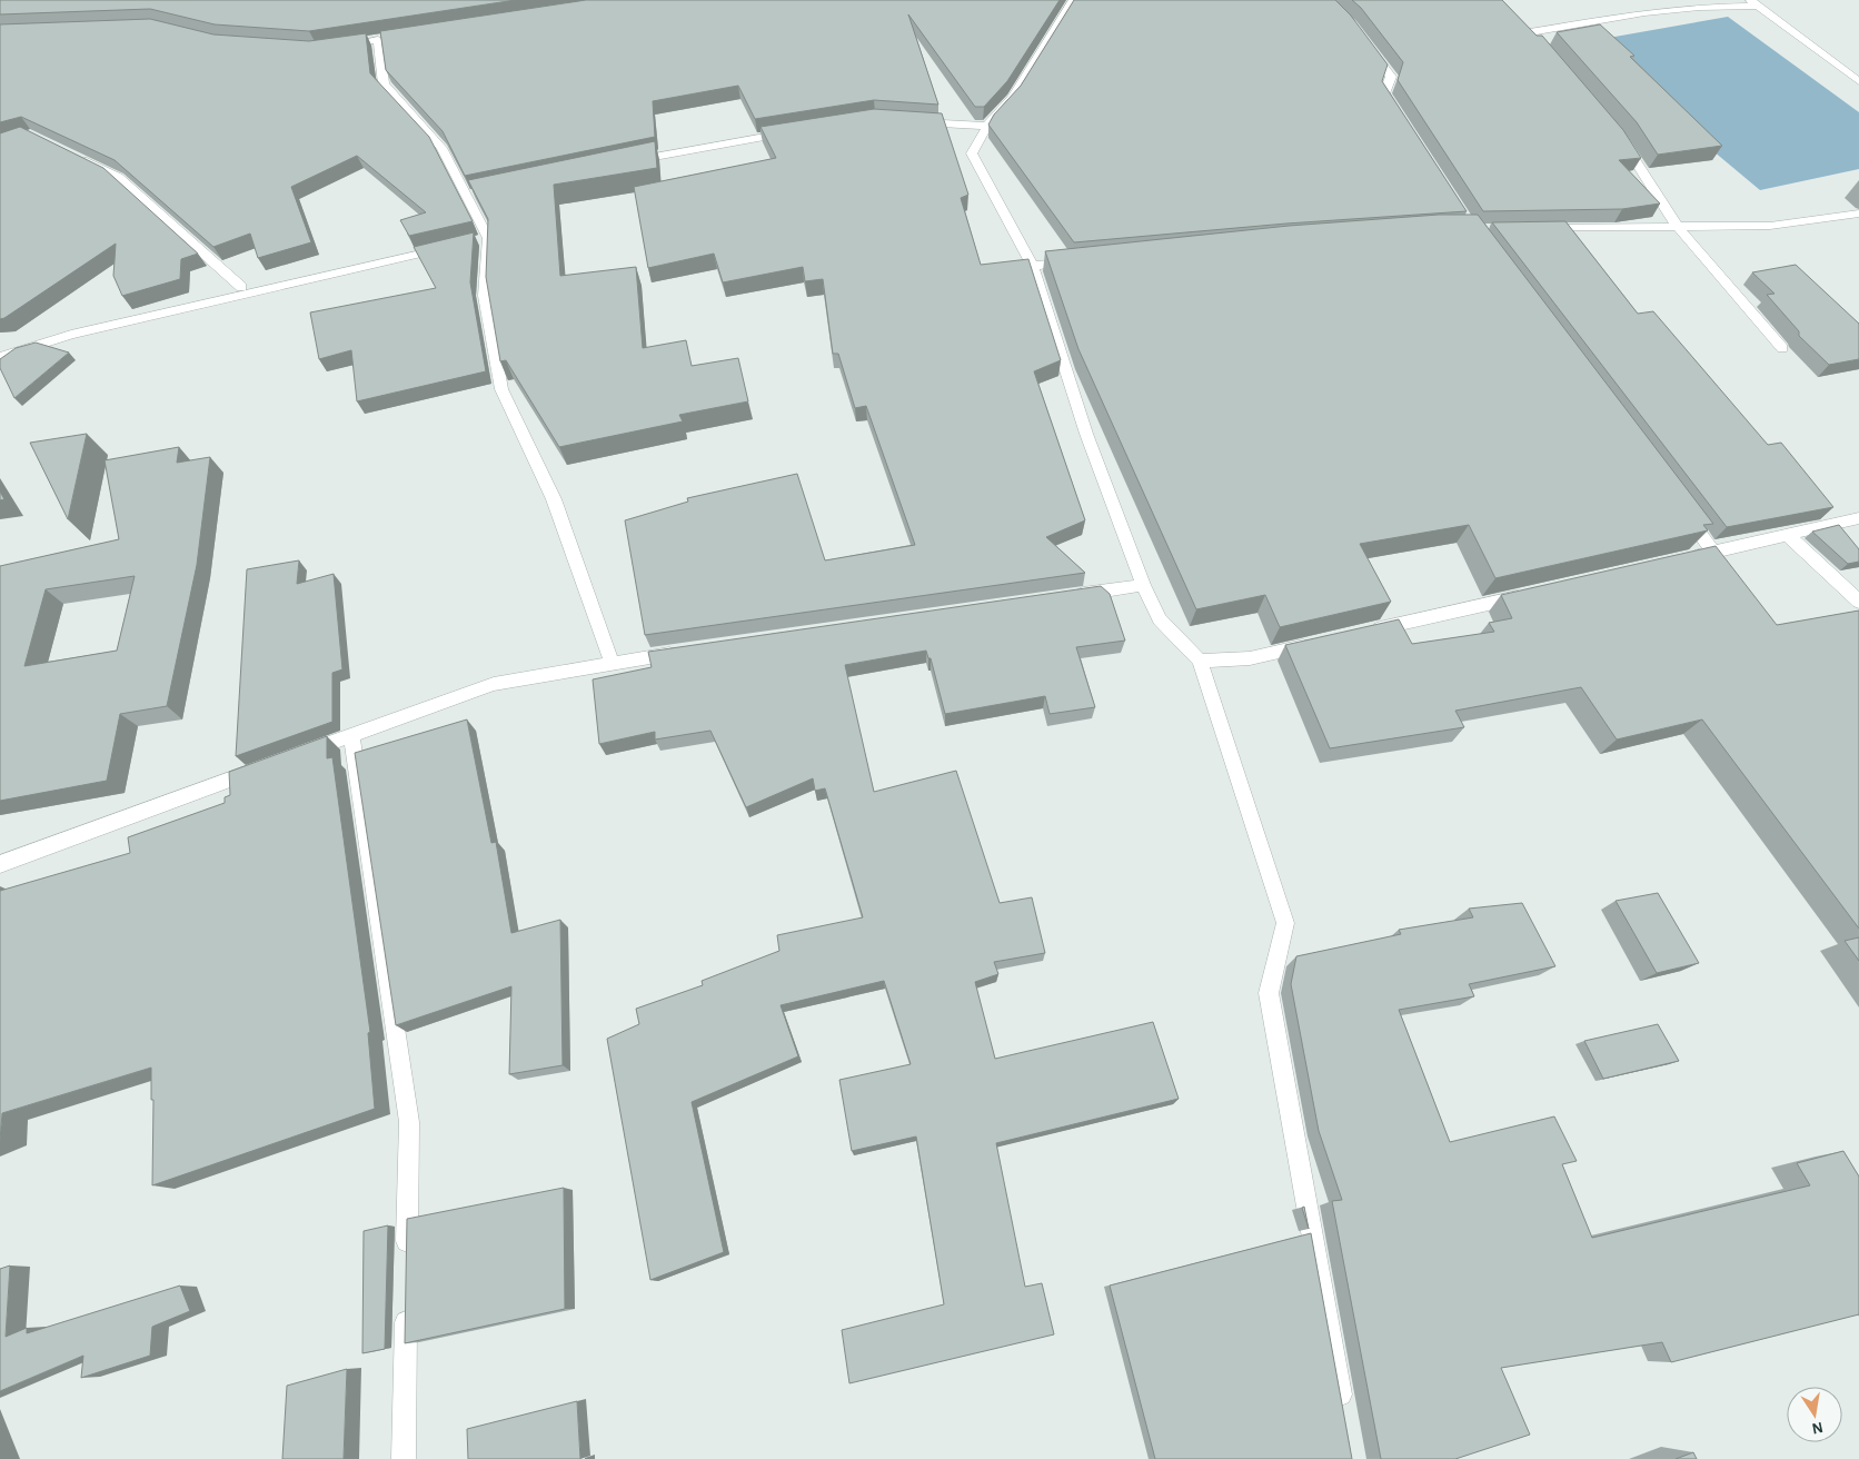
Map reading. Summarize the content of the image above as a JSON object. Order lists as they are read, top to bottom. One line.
{"north":"bottom"}
